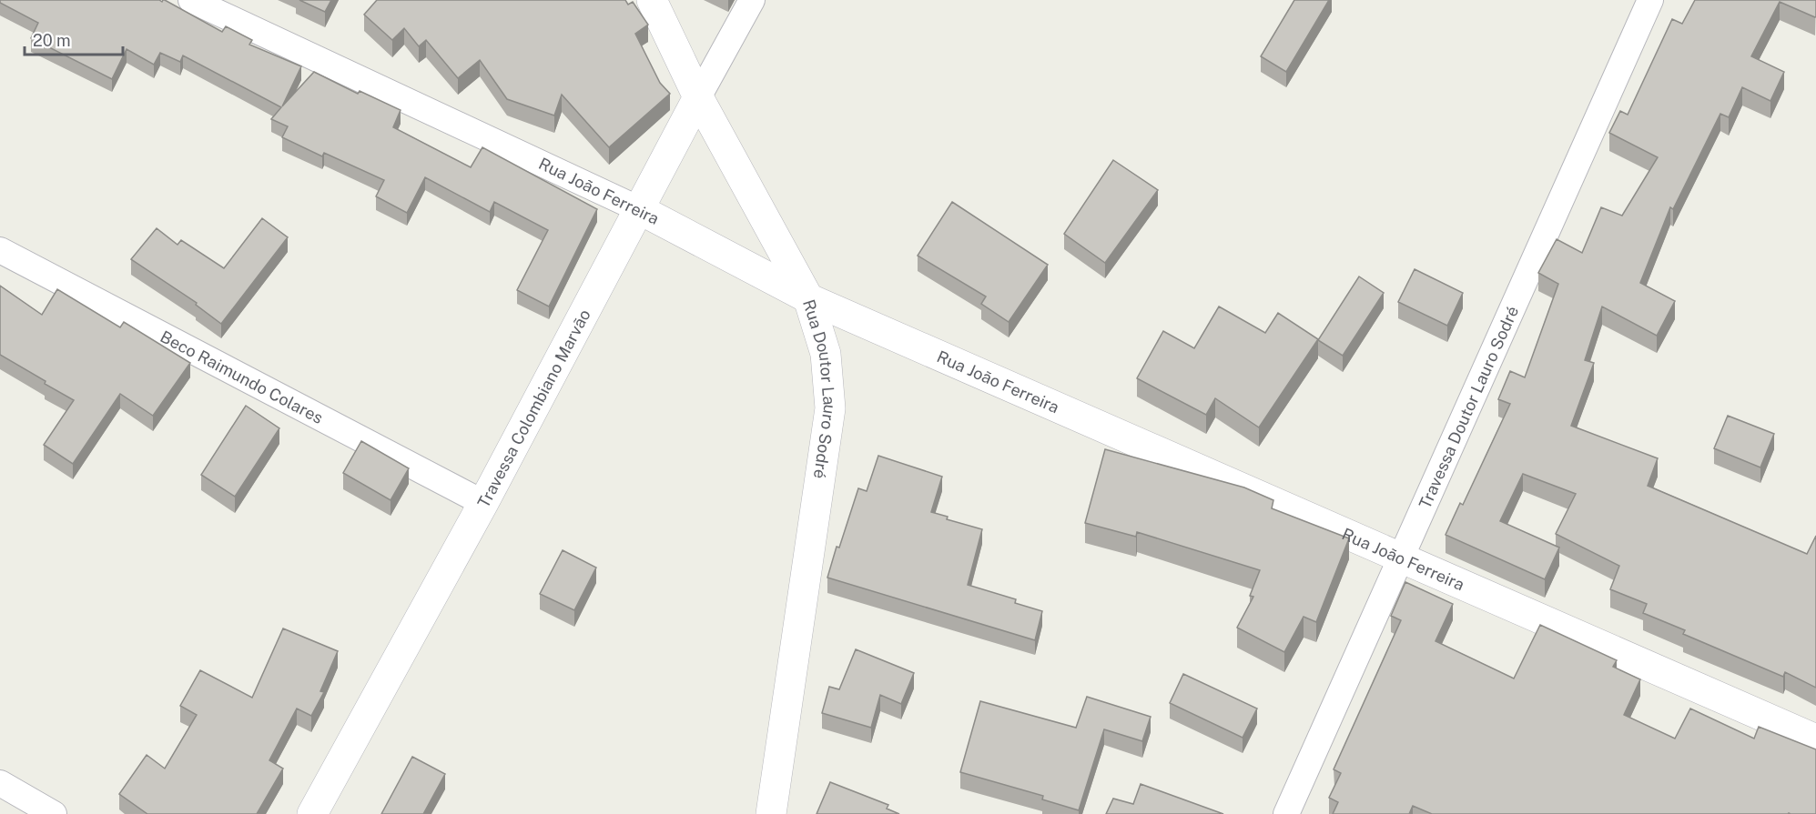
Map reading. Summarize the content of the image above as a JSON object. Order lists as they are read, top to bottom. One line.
{"streets":{"street":["Rua João Ferreira","Beco Raimundo Colares","Rua Doutor Lauro Sodré","Travessa Doutor Lauro Sodré","Travessa Colombiano Marvão"]},"crossings":[["Rua João Ferreira","Rua Doutor Lauro Sodré"],["Rua João Ferreira","Travessa Doutor Lauro Sodré"],["Rua João Ferreira","Travessa Colombiano Marvão"],["Beco Raimundo Colares","Travessa Colombiano Marvão"],["Rua Doutor Lauro Sodré","Travessa Colombiano Marvão"]],"scale_bar":"20 m"}
